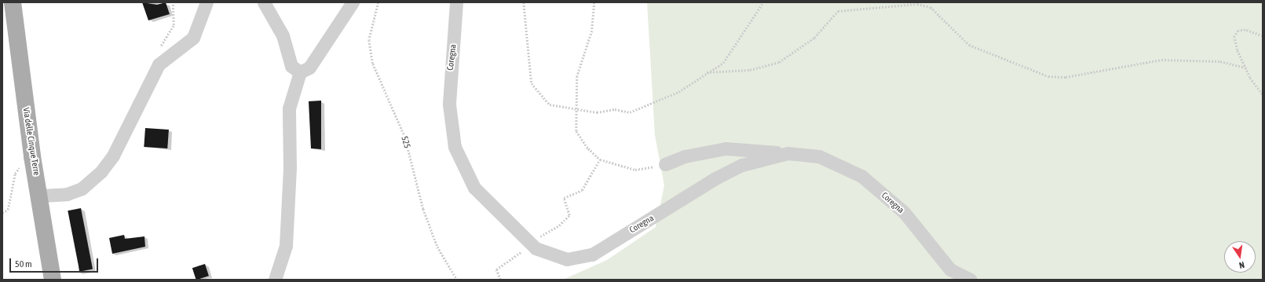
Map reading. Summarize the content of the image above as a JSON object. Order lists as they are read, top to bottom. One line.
{"streets":{"main road":["Via delle Cinque Terre"],"street":["Coregna"],"path":["525"]},"scale_bar":"50 m","north":"bottom"}
